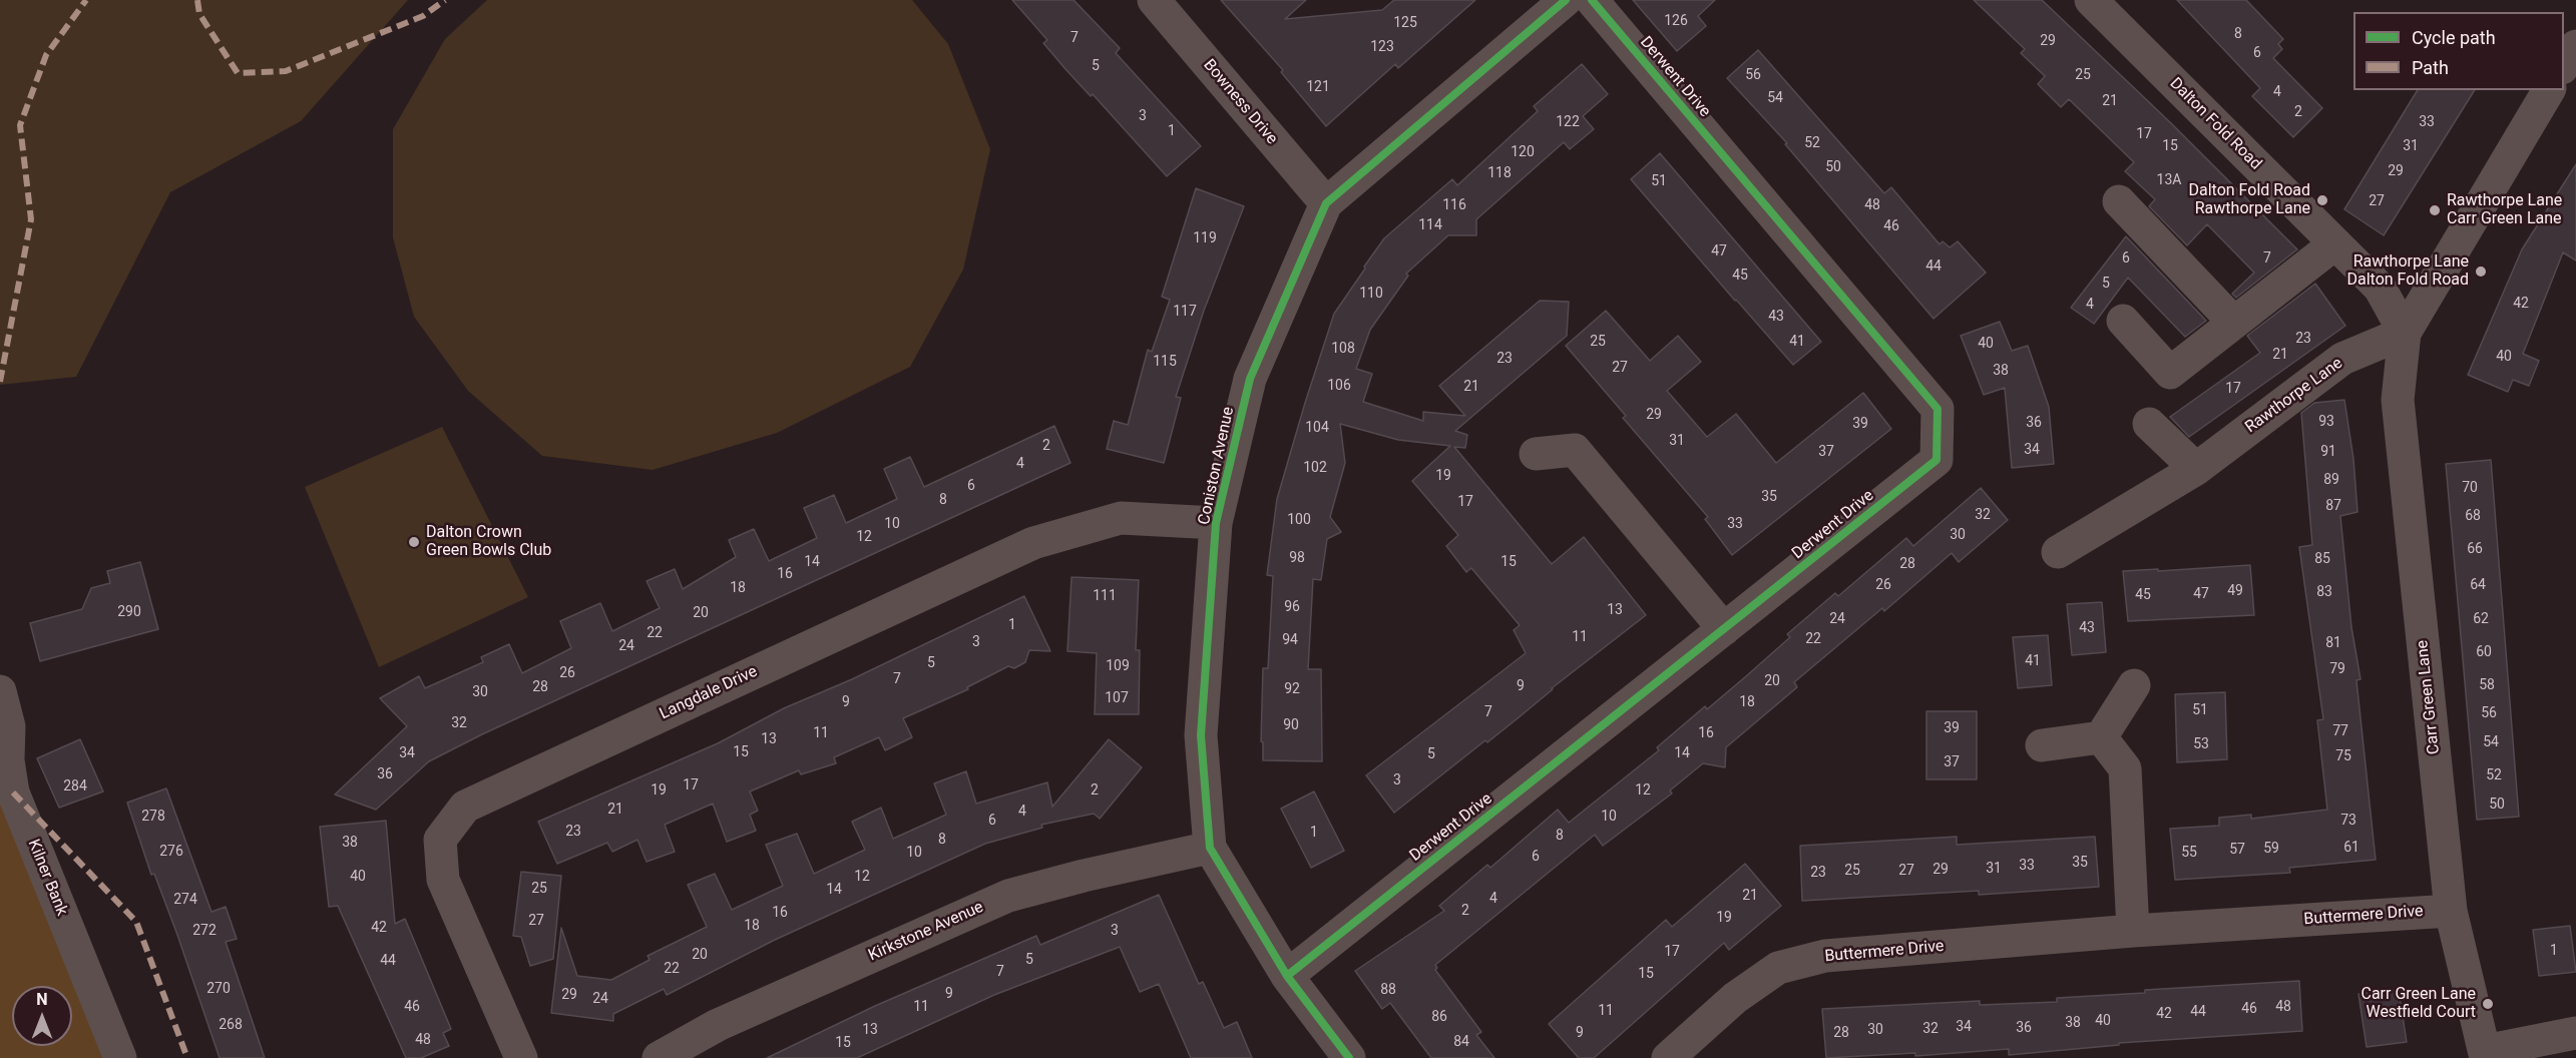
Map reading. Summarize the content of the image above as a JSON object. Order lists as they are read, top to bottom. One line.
{"streets":{"street":["Derwent Drive","Bowness Drive","Dalton Fold Road","Rawthorpe Lane","Coniston Avenue","Langdale Drive","Carr Green Lane","Kilner Bank","Buttermere Drive","Kirkstone Avenue"]},"crossings":[["Derwent Drive","Coniston Avenue"],["Bowness Drive","Coniston Avenue"],["Dalton Fold Road","Rawthorpe Lane"],["Dalton Fold Road","Carr Green Lane"],["Rawthorpe Lane","Carr Green Lane"],["Coniston Avenue","Langdale Drive"],["Coniston Avenue","Kirkstone Avenue"],["Carr Green Lane","Buttermere Drive"]],"places":["Dalton Fold Road Rawthorpe Lane","Rawthorpe Lane Carr Green Lane","Rawthorpe Lane Dalton Fold Road","Dalton Crown Green Bowls Club","Carr Green Lane Westfield Court"],"house_numbers":["126","125","8","7","29","123","6","5","56","25","121","4","54","21","2","3","122","33","1","17","52","15","31","120","50","29","118","13A","51","27","116","48","114","46","119","47","6","7","44","45","5","110","42","4","117","43","23","25","41","40","108","21","40","23","115","27","38","106","21","17","29","93","36","39","104","31","2","34","37","91","4","102","19","89","6","70","35","8","17","87","32","68","100","10","33","30","12","66","98","85","14","15","28","16","26","64","18","49","83","47","45","111","96","13","290","20","24","62","1","43","22","11","22","94","3","81","24","60","41","5","109","79","26","7","20","58","9","28","92","30","107","9","18","51","7","56","32","90","39","77","11","16","13","54","53","15","34","14","5","75","37","36","52","3","17","284","19","2","12","50","21","4","278","10","6","73","23","1","8","8","38","61","59","57","276","10","55","6","35","33","31","29","25","27","23","40","12","25","14","21","4","274","2","16","19","27","18","42","272","3","1","17","20","5","44","22","7","15","270","88","9","29","24","46","11","48","46","11","44","42","86","40","38","268","34","36","32","13","30","9","28","48","84","15"],"legend":["Cycle path","Path"],"north":"top"}
